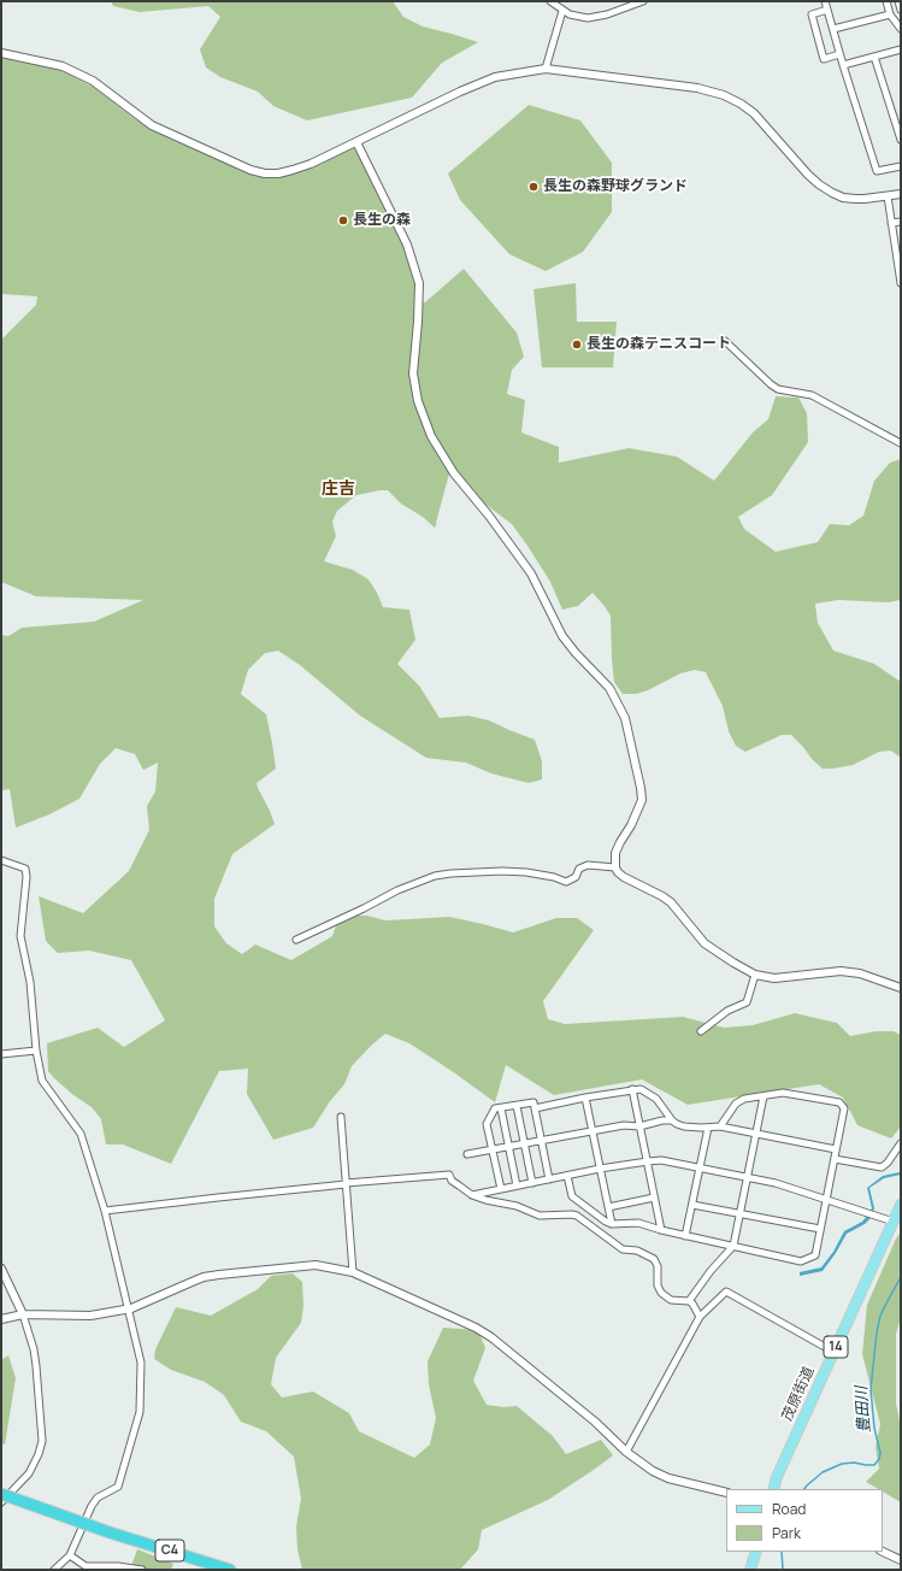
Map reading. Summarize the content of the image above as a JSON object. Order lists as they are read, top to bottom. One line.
{"streets":{"highway":["C4"],"main road":["14","茂原街道"]},"districts":["庄吉"],"water":["豊田川"],"places":["長生の森野球グランド","長生の森","長生の森テニスコート"],"legend":["Road","Park"]}
